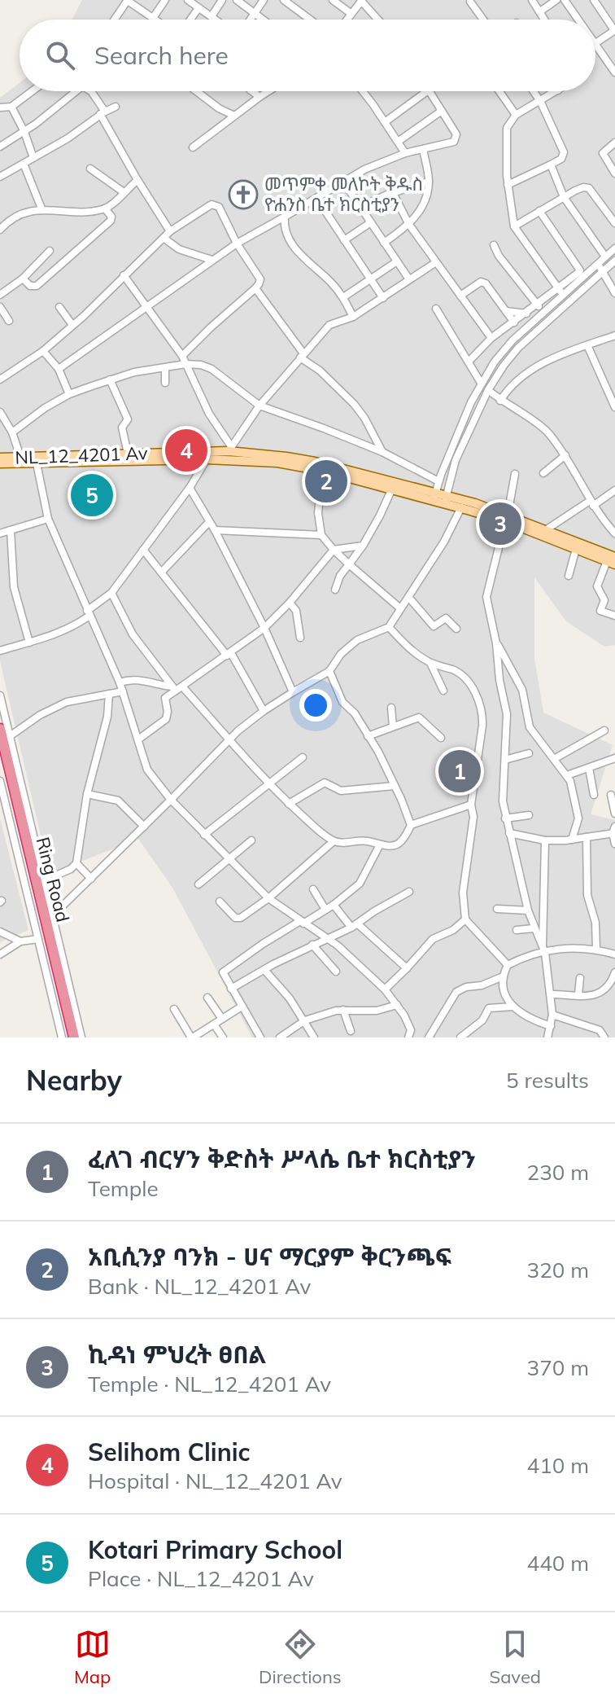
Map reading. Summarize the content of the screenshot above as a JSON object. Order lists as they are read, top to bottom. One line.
{"streets":{"highway":["Ring Road"],"main road":["NL_12_4201 Av"]},"places":{"church":["መጥምቀ መለኮት ቅዱስ ዮሐንስ ቤተ ክርስቲያን"]},"page":{"search":"Search here","pins":["4","2","5","3","1"],"heading":["Nearby","5 results"],"list":[{"mark":"1","name":"ፈለገ ብርሃን ቅድስት ሥላሴ ቤተ ክርስቲያን","note":"Temple","value":"230 m"},{"mark":"2","name":"አቢሲንያ ባንክ - ሀና ማርያም ቅርንጫፍ","note":"Bank · NL_12_4201 Av","value":"320 m"},{"mark":"3","name":"ኪዳነ ምህረት ፀበል","note":"Temple · NL_12_4201 Av","value":"370 m"},{"mark":"4","name":"Selihom Clinic","note":"Hospital · NL_12_4201 Av","value":"410 m"},{"mark":"5","name":"Kotari Primary School","note":"Place · NL_12_4201 Av","value":"440 m"}],"nav":["Map","Directions","Saved"]}}
